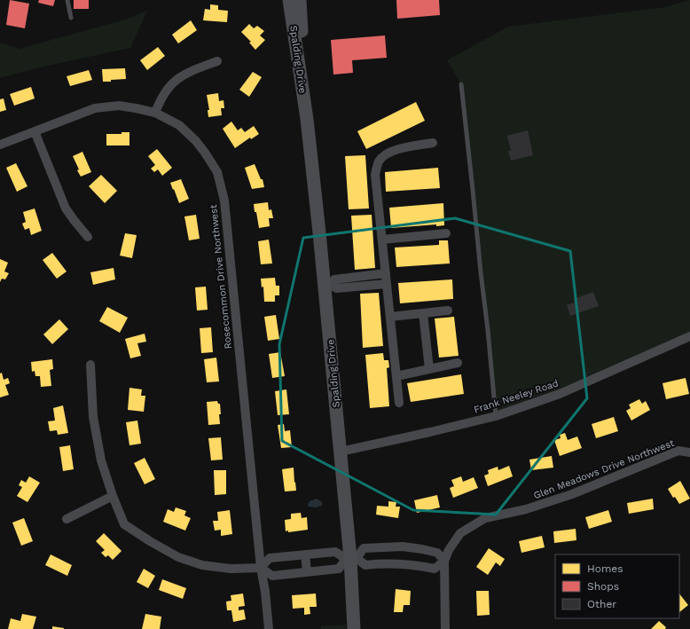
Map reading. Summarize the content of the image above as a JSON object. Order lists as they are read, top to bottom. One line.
{"streets":{"main road":["Spalding Drive"],"street":["Rosecommon Drive Northwest","Frank Neeley Road","Glen Meadows Drive Northwest"]},"crossings":[["Spalding Drive","Frank Neeley Road"]],"legend":["Homes","Shops","Other"]}
